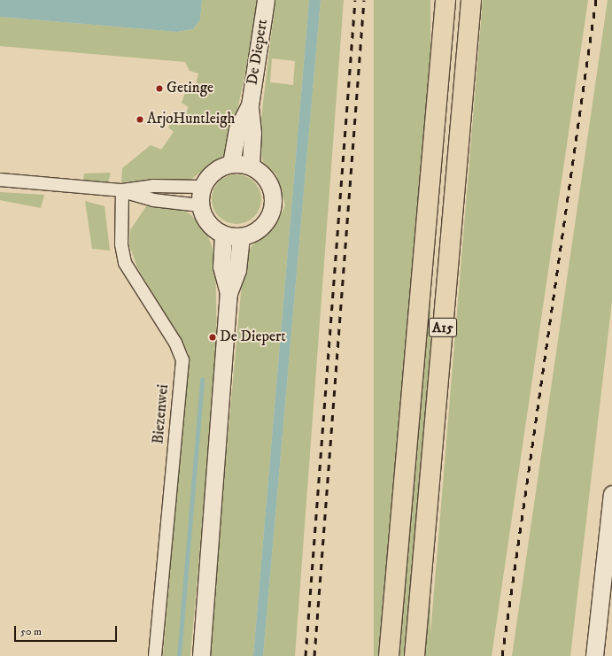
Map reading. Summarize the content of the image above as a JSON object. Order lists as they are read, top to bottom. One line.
{"streets":{"highway":["A15"],"main road":["De Diepert"],"street":["Biezenwei"]},"places":["Getinge","ArjoHuntleigh","De Diepert"],"scale_bar":"50 m"}
